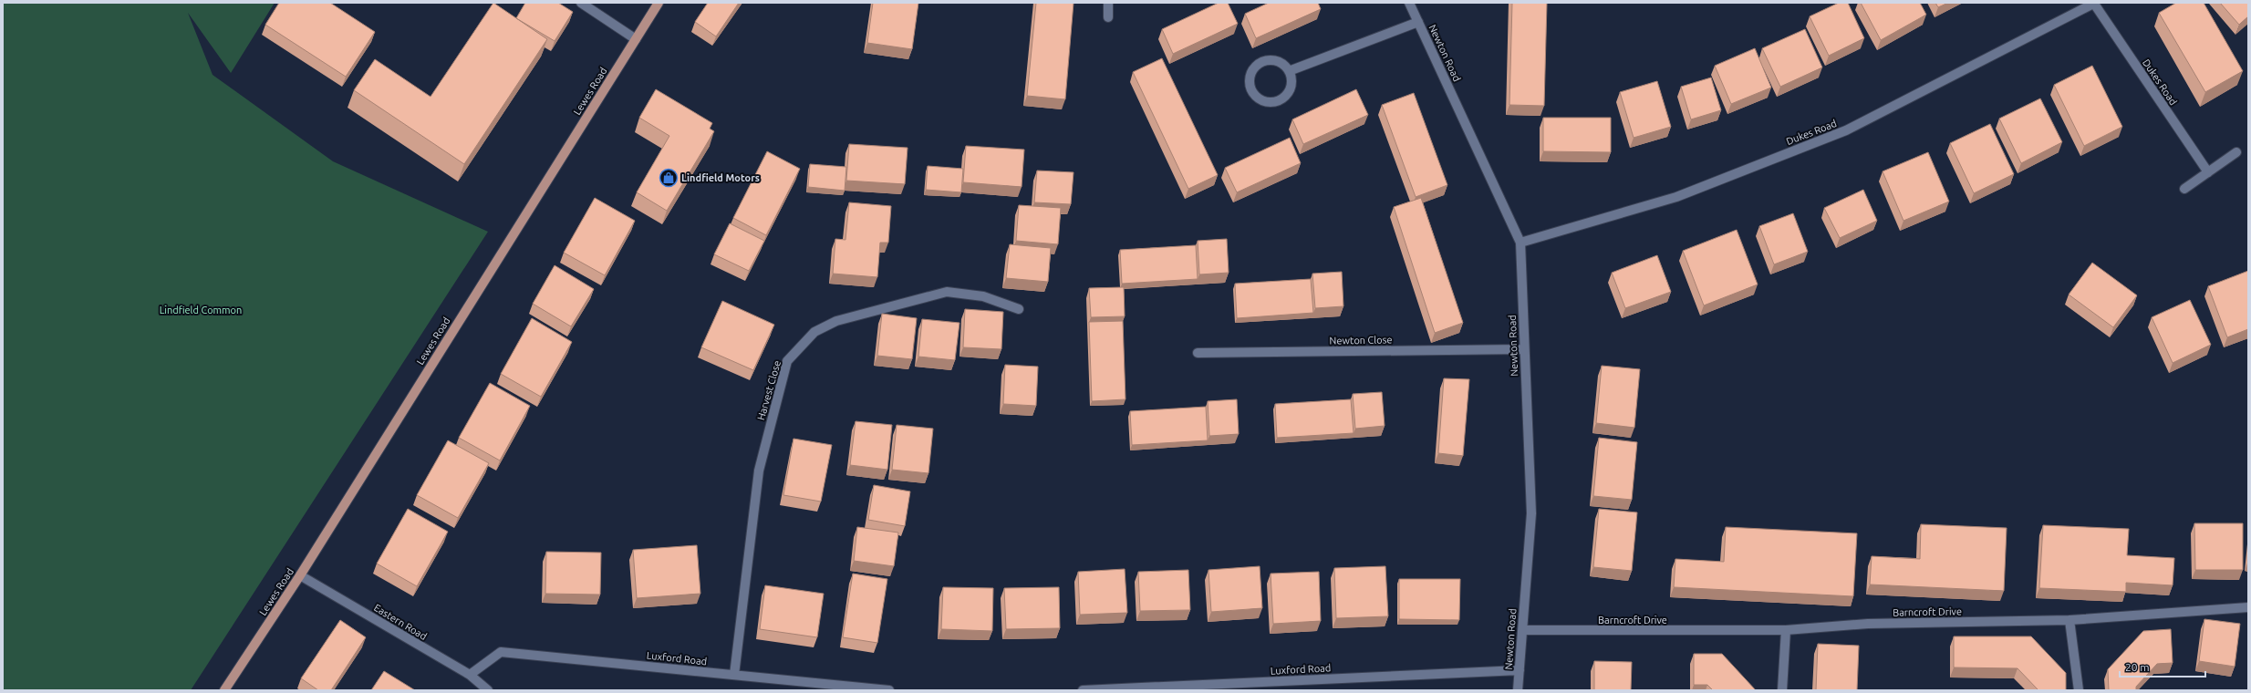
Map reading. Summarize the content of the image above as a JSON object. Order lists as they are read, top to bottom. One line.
{"streets":{"main road":["Lewes Road"],"street":["Newton Road","Dukes Road","Newton Close","Harvest Close","Barncroft Drive","Eastern Road","Luxford Road"]},"crossings":[["Newton Road","Dukes Road"],["Newton Road","Newton Close"],["Newton Road","Barncroft Drive"],["Newton Road","Luxford Road"],["Lewes Road","Eastern Road"],["Harvest Close","Luxford Road"],["Eastern Road","Luxford Road"]],"parks":["Lindfield Common"],"places":{"shop":["Lindfield Motors"]},"scale_bar":"20 m"}
